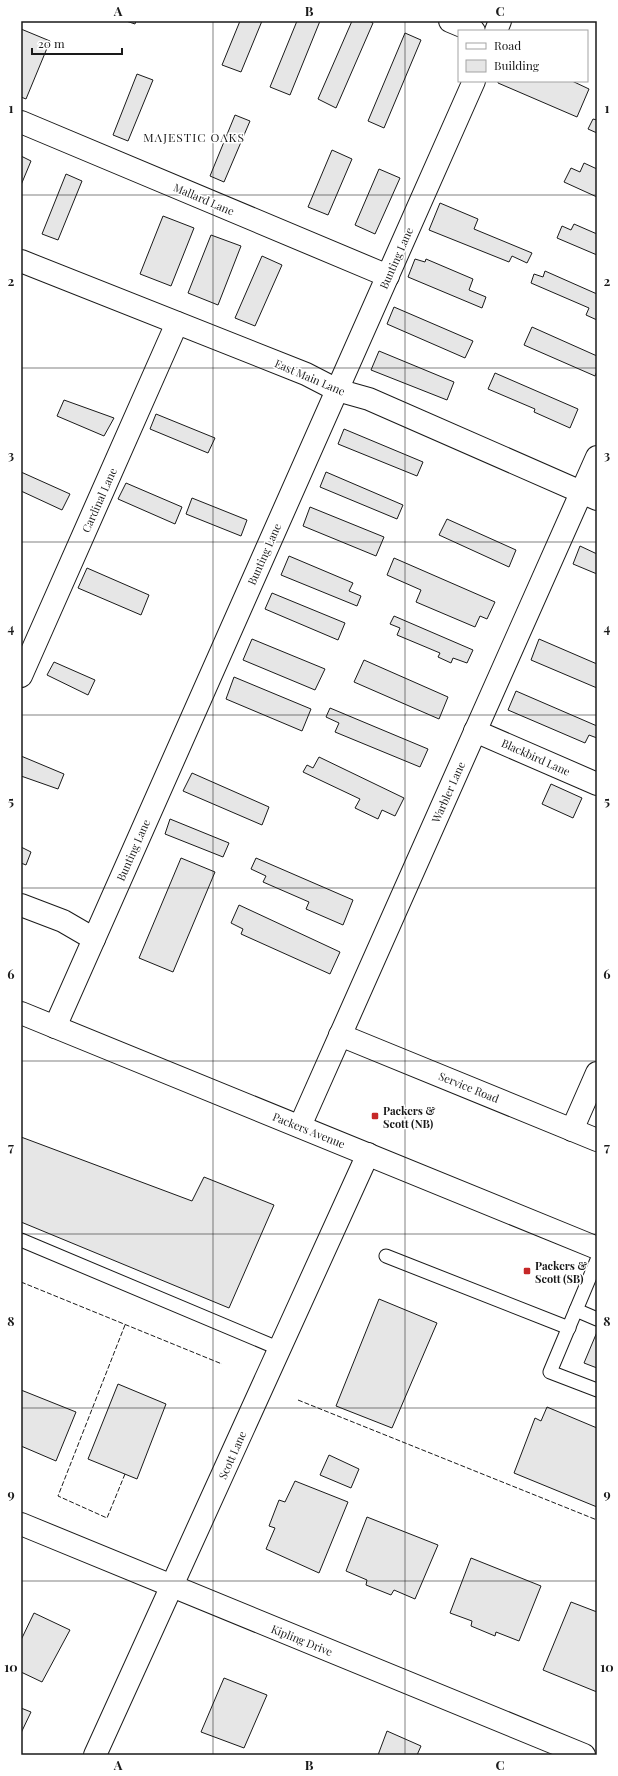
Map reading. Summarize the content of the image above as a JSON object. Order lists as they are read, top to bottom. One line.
{"streets":{"street":["Mallard Lane","Bunting Lane","East Main Lane","Cardinal Lane","Blackbird Lane","Warbler Lane","Service Road","Packers Avenue","Scott Lane","Kipling Drive"]},"crossings":[["Mallard Lane","Bunting Lane"],["Bunting Lane","East Main Lane"],["Bunting Lane","Packers Avenue"],["East Main Lane","Cardinal Lane"],["East Main Lane","Warbler Lane"],["Blackbird Lane","Warbler Lane"],["Warbler Lane","Service Road"],["Warbler Lane","Packers Avenue"],["Packers Avenue","Scott Lane"],["Scott Lane","Kipling Drive"]],"districts":["MAJESTIC OAKS"],"places":{"transit":["Packers & Scott (NB)","Packers & Scott (SB)"]},"legend":["Road","Building"],"scale_bar":"20 m","grid":{"columns":["A","B","C"],"rows":["1","2","3","4","5","6","7","8","9","10"]}}
